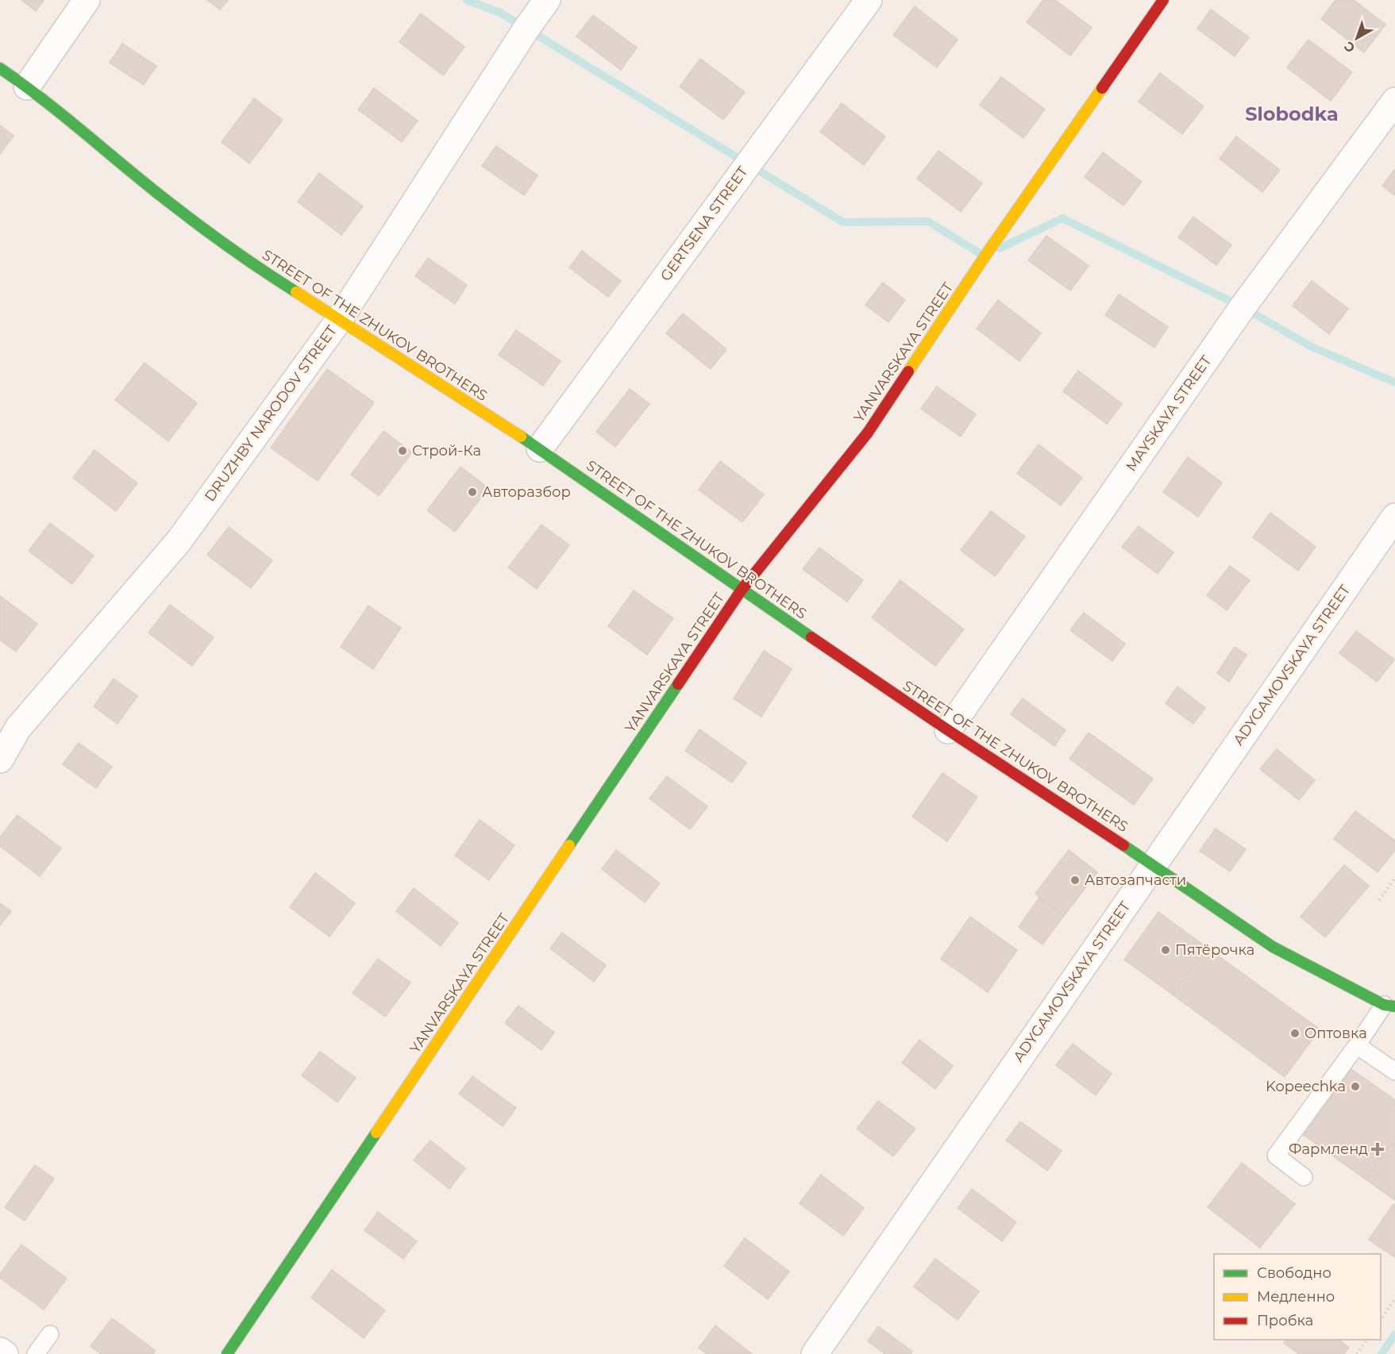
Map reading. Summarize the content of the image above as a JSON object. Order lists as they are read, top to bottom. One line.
{"streets":{"street":["GERTSENA STREET","STREET OF THE ZHUKOV BROTHERS","YANVARSKAYA STREET","DRUZHBY NARODOV STREET","MAYSKAYA STREET","ADYGAMOVSKAYA STREET"]},"crossings":[["GERTSENA STREET","STREET OF THE ZHUKOV BROTHERS"],["STREET OF THE ZHUKOV BROTHERS","YANVARSKAYA STREET"],["STREET OF THE ZHUKOV BROTHERS","DRUZHBY NARODOV STREET"],["STREET OF THE ZHUKOV BROTHERS","MAYSKAYA STREET"],["STREET OF THE ZHUKOV BROTHERS","ADYGAMOVSKAYA STREET"]],"districts":["Slobodka"],"places":{"other":["Строй-Ка","Авторазбор","Автозапчасти","Пятёрочка","Оптовка","Kopeechka"],"health":["Фармленд"]},"legend":["Свободно","Медленно","Пробка"],"north":"bottom left"}
